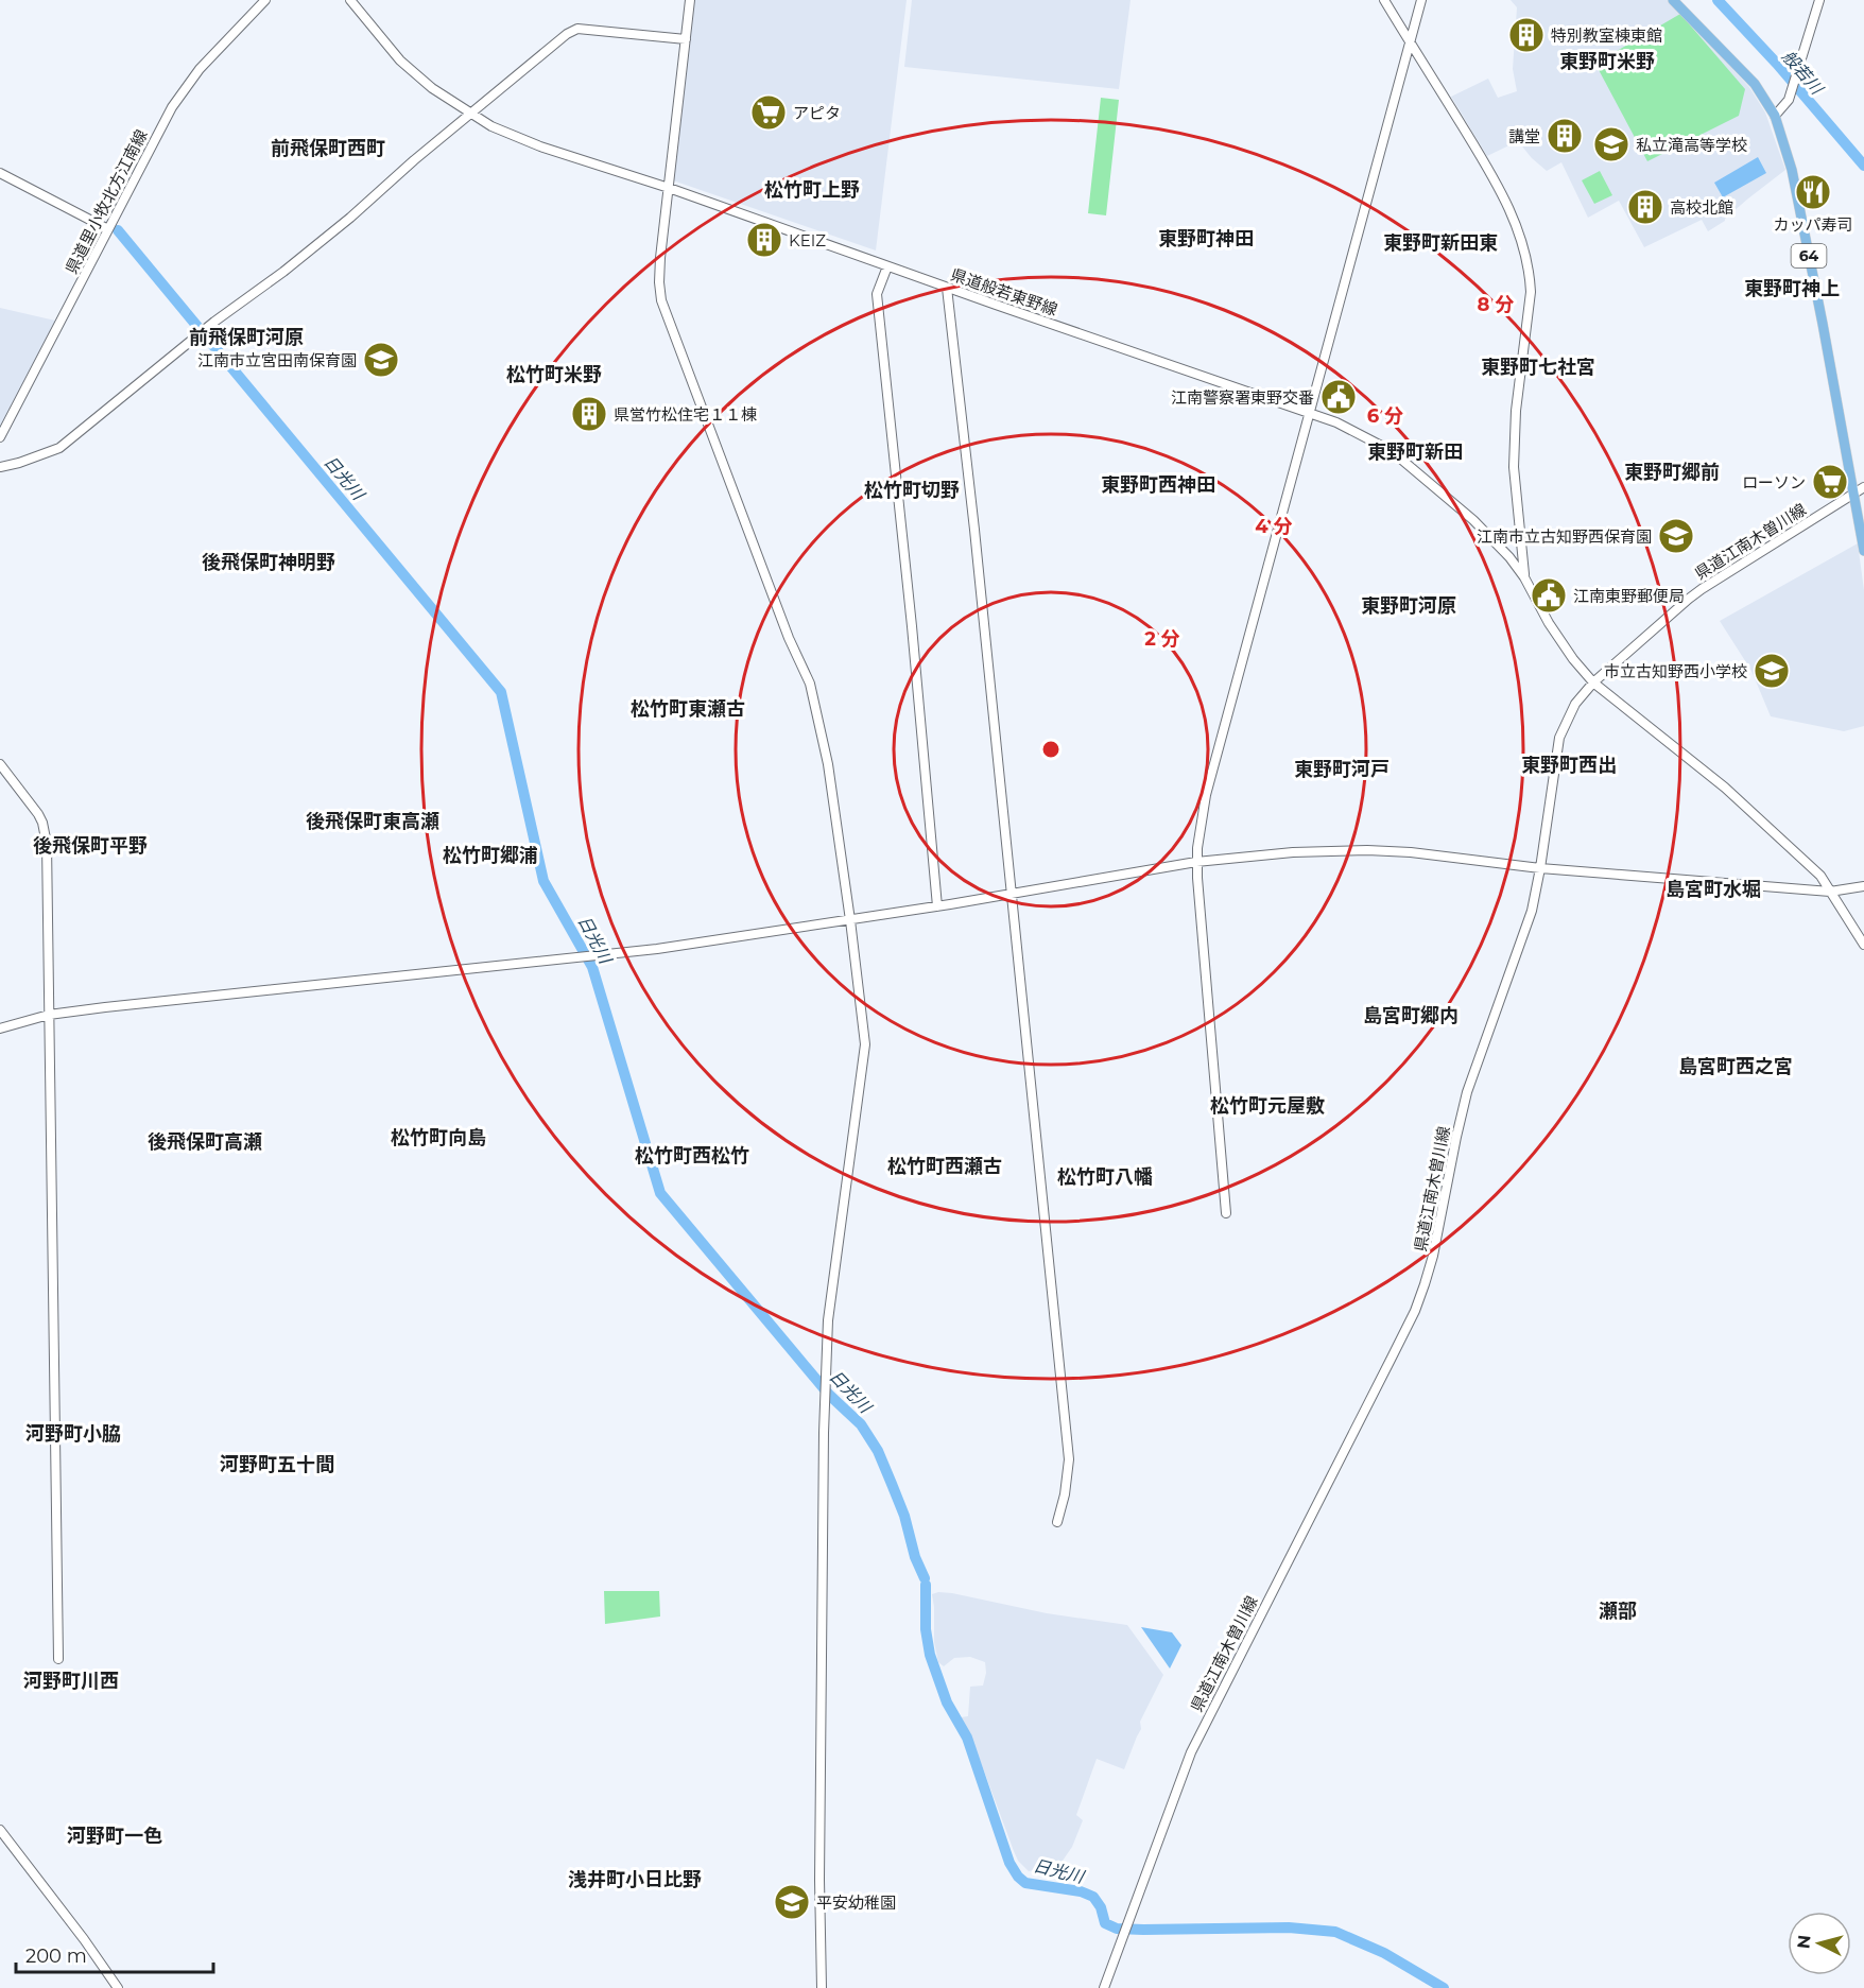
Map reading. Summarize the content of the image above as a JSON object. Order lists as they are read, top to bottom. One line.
{"streets":{"main road":["64"],"street":["県道里小牧北方江南線","県道般若東野線","県道江南木曽川線"]},"crossings":[["64","県道江南木曽川線"],["県道般若東野線","県道江南木曽川線"]],"districts":["東野町米野","前飛保町西町","松竹町上野","東野町神田","東野町新田東","東野町神上","前飛保町河原","東野町七社宮","松竹町米野","東野町新田","東野町郷前","東野町西神田","松竹町切野","後飛保町神明野","東野町河原","松竹町東瀬古","東野町西出","東野町河戸","後飛保町東高瀬","後飛保町平野","松竹町郷浦","島宮町水堀","島宮町郷内","島宮町西之宮","松竹町元屋敷","松竹町向島","後飛保町高瀬","松竹町西松竹","松竹町西瀬古","松竹町八幡","河野町小脇","河野町五十間","瀬部","河野町川西","河野町一色","浅井町小日比野"],"water":["般若川","日光川"],"places":{"building":["特別教室棟東館","講堂","高校北館","KEIZ","県営竹松住宅１１棟"],"supermarket":["アピタ","ローソン"],"school or university":["私立滝高等学校","江南市立宮田南保育園","江南市立古知野西保育園","市立古知野西小学校","平安幼稚園"],"restaurant":["カッパ寿司"],"public building":["江南警察署東野交番","江南東野郵便局"]},"scale_bar":"200 m","north":"left","rings":["8 分","6 分","4 分","2 分"]}
